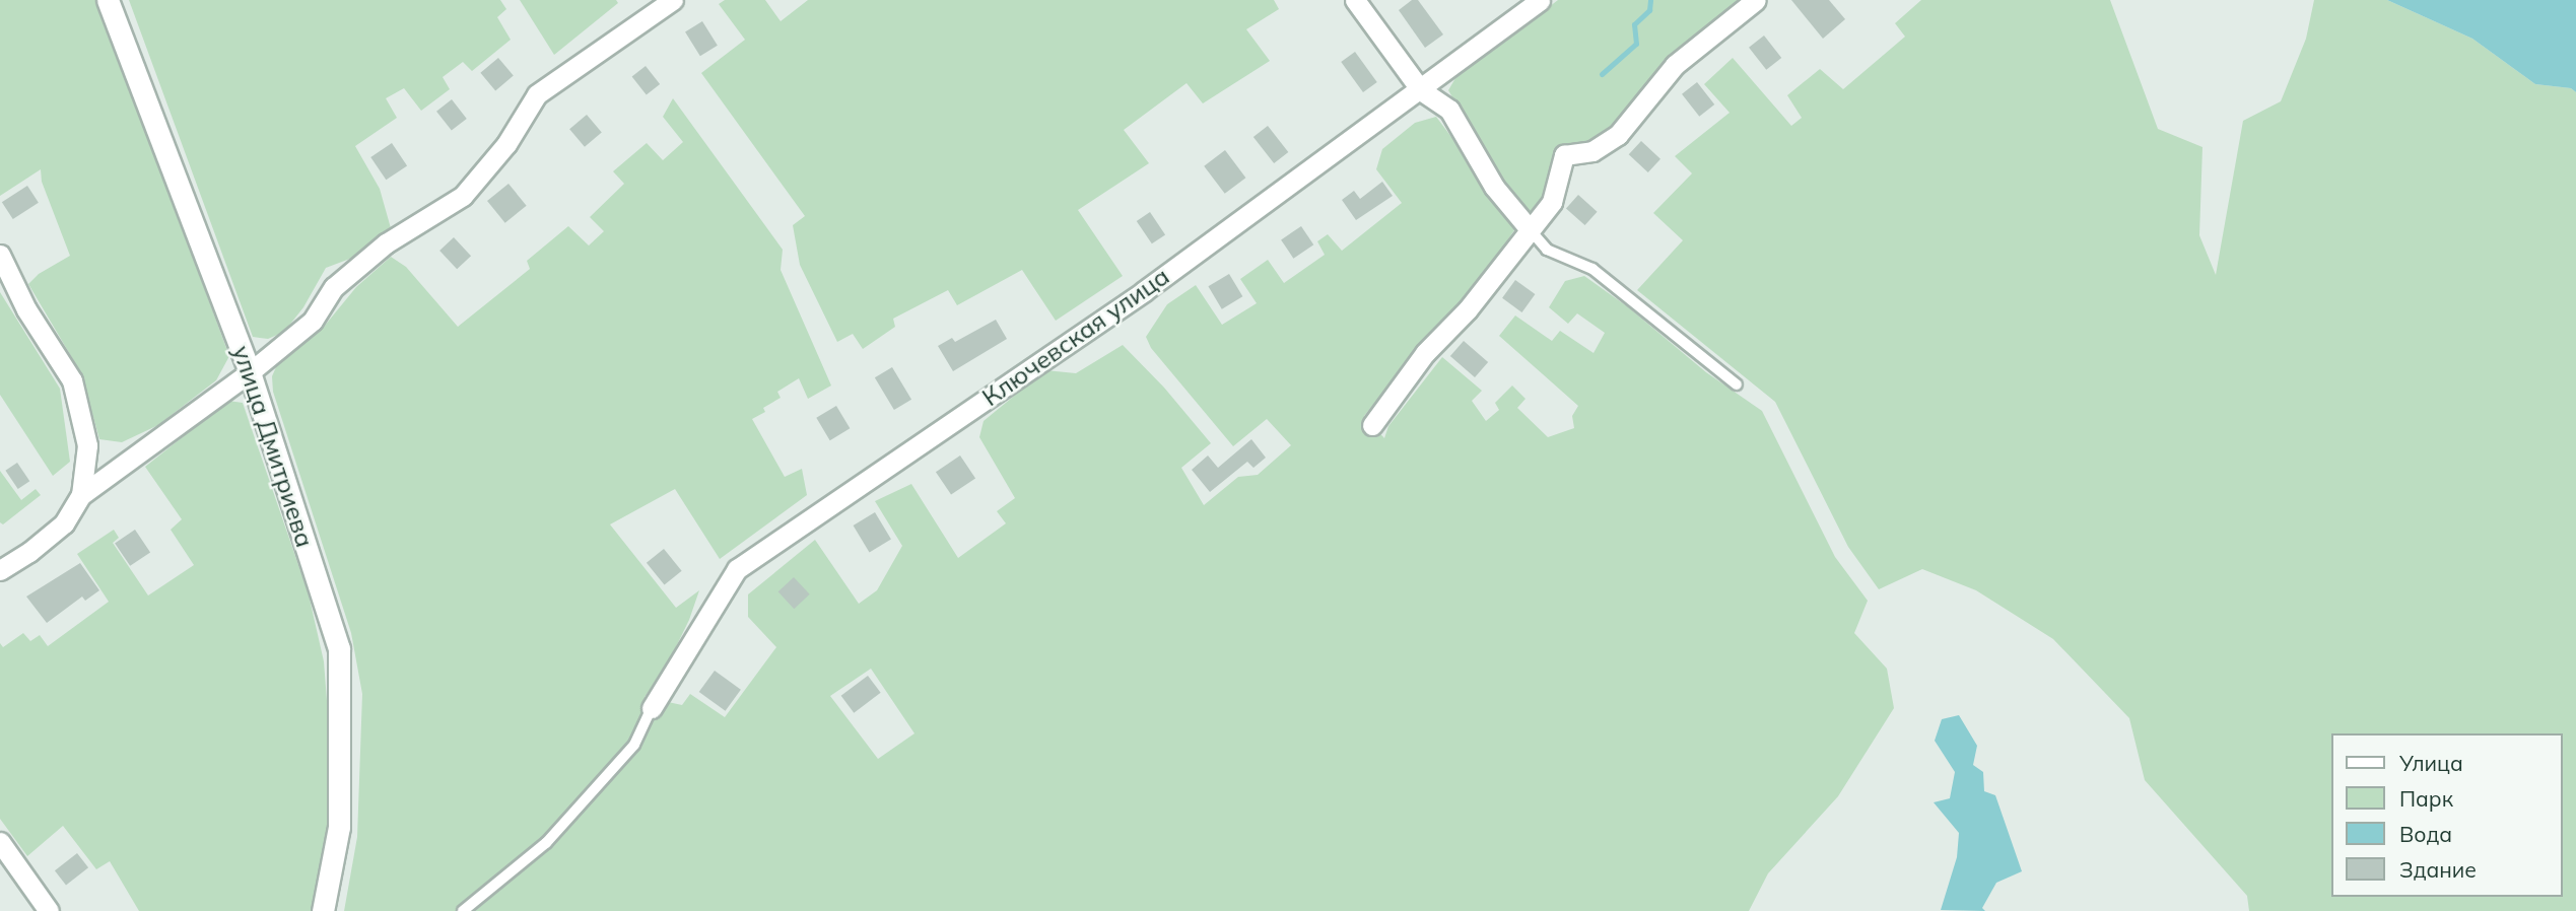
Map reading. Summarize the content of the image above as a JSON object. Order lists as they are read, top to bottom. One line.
{"streets":{"street":["Ключевская улица","улица Дмитриева"]},"legend":["Улица","Парк","Вода","Здание"]}
